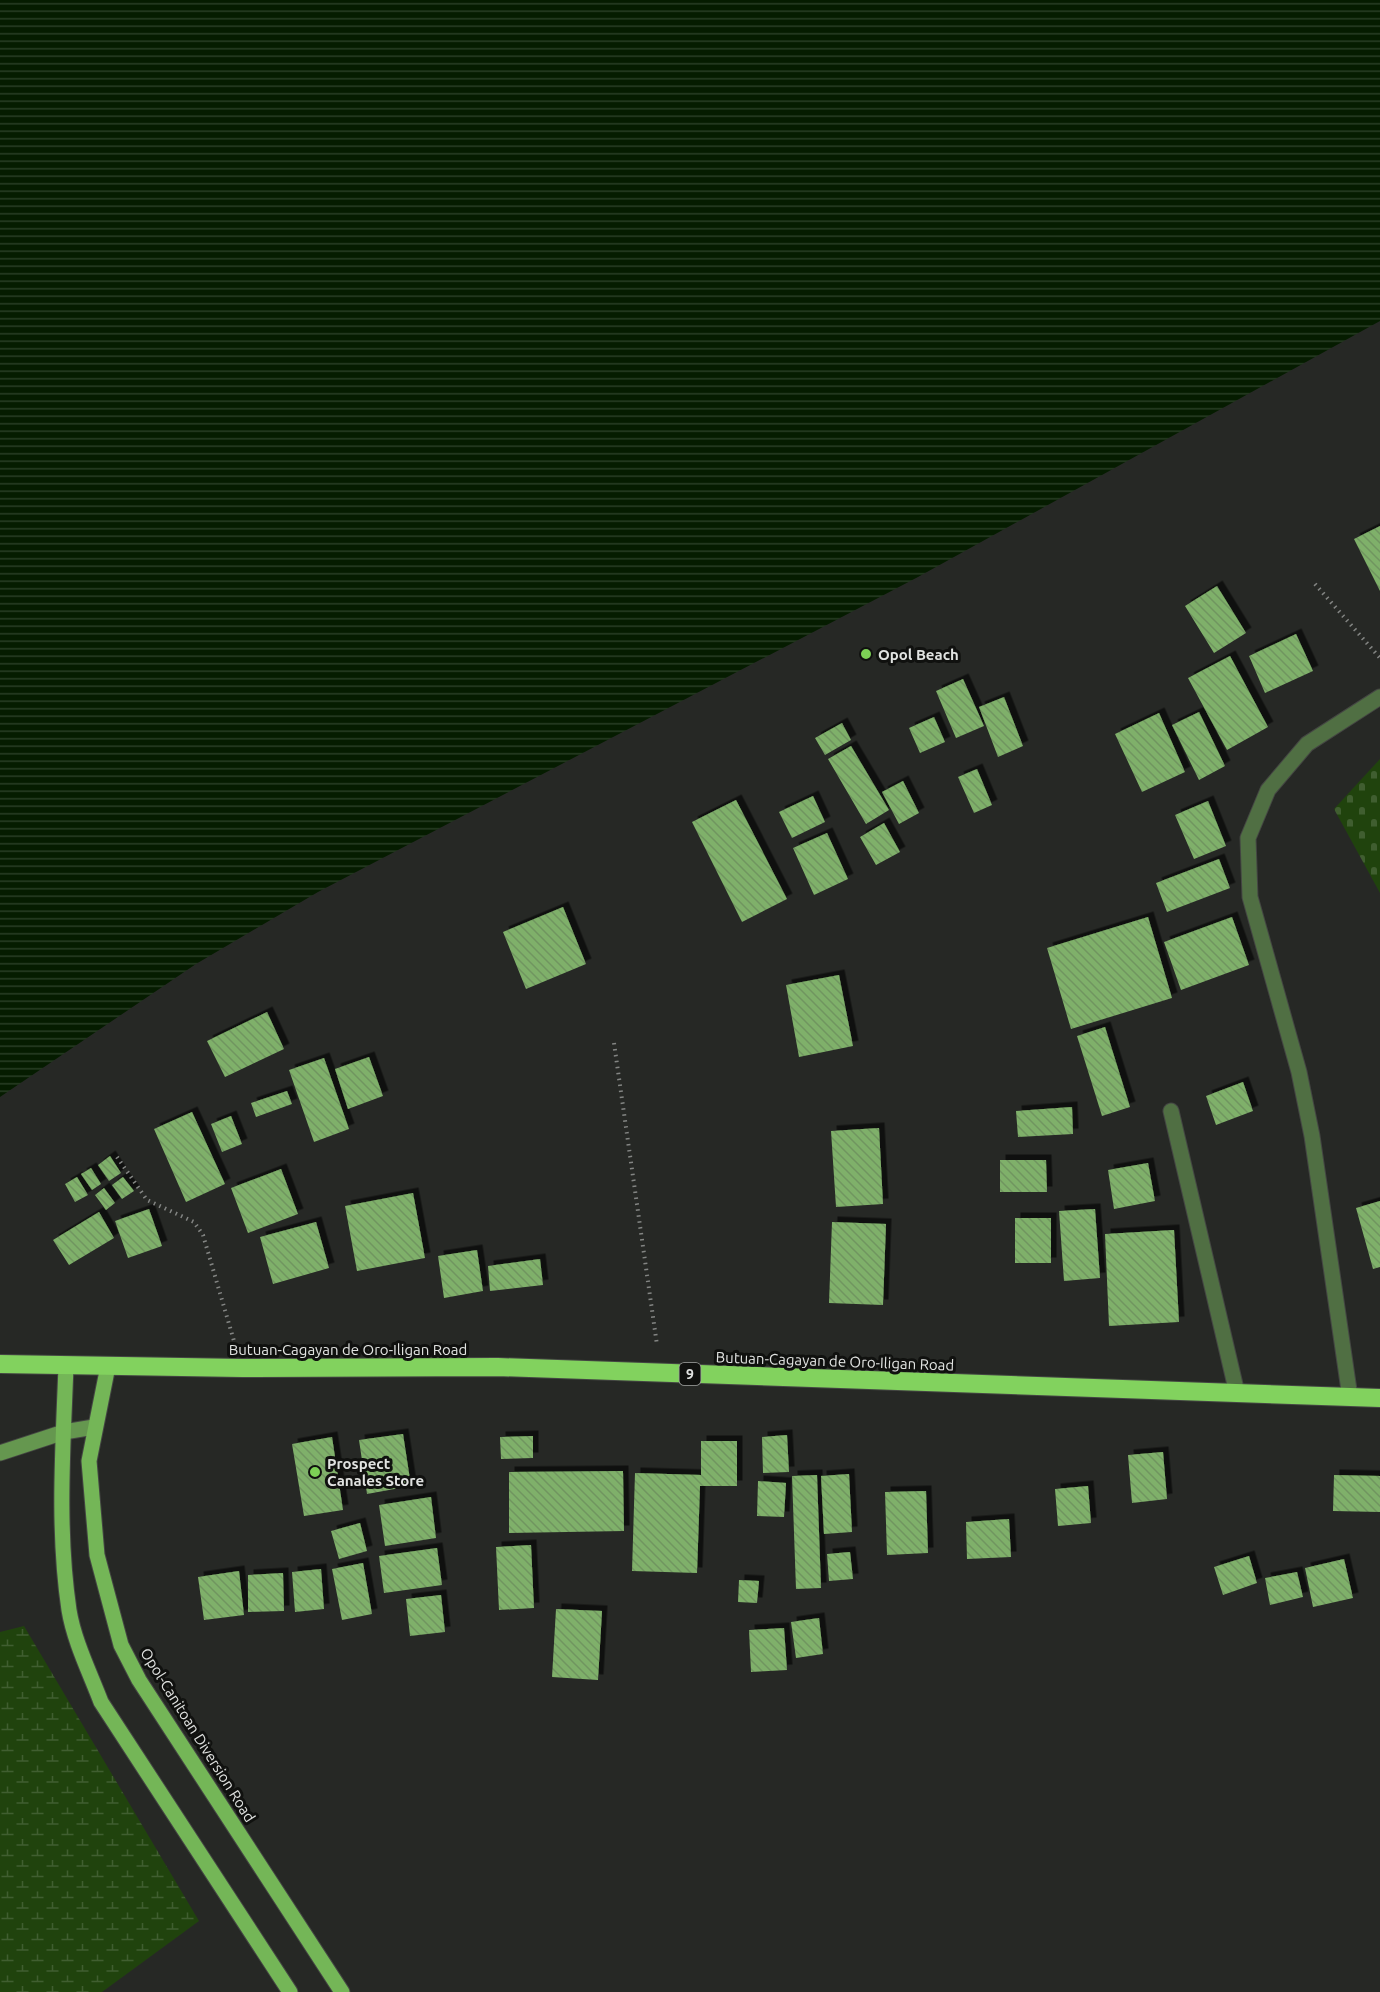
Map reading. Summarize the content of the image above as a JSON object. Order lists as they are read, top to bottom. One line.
{"streets":{"highway":["Butuan-Cagayan de Oro-Iligan Road","9"],"main road":["Opol-Canitoan Diversion Road"]},"crossings":[["Butuan-Cagayan de Oro-Iligan Road","Opol-Canitoan Diversion Road"]],"places":["Opol Beach","Prospect Canales Store"]}
